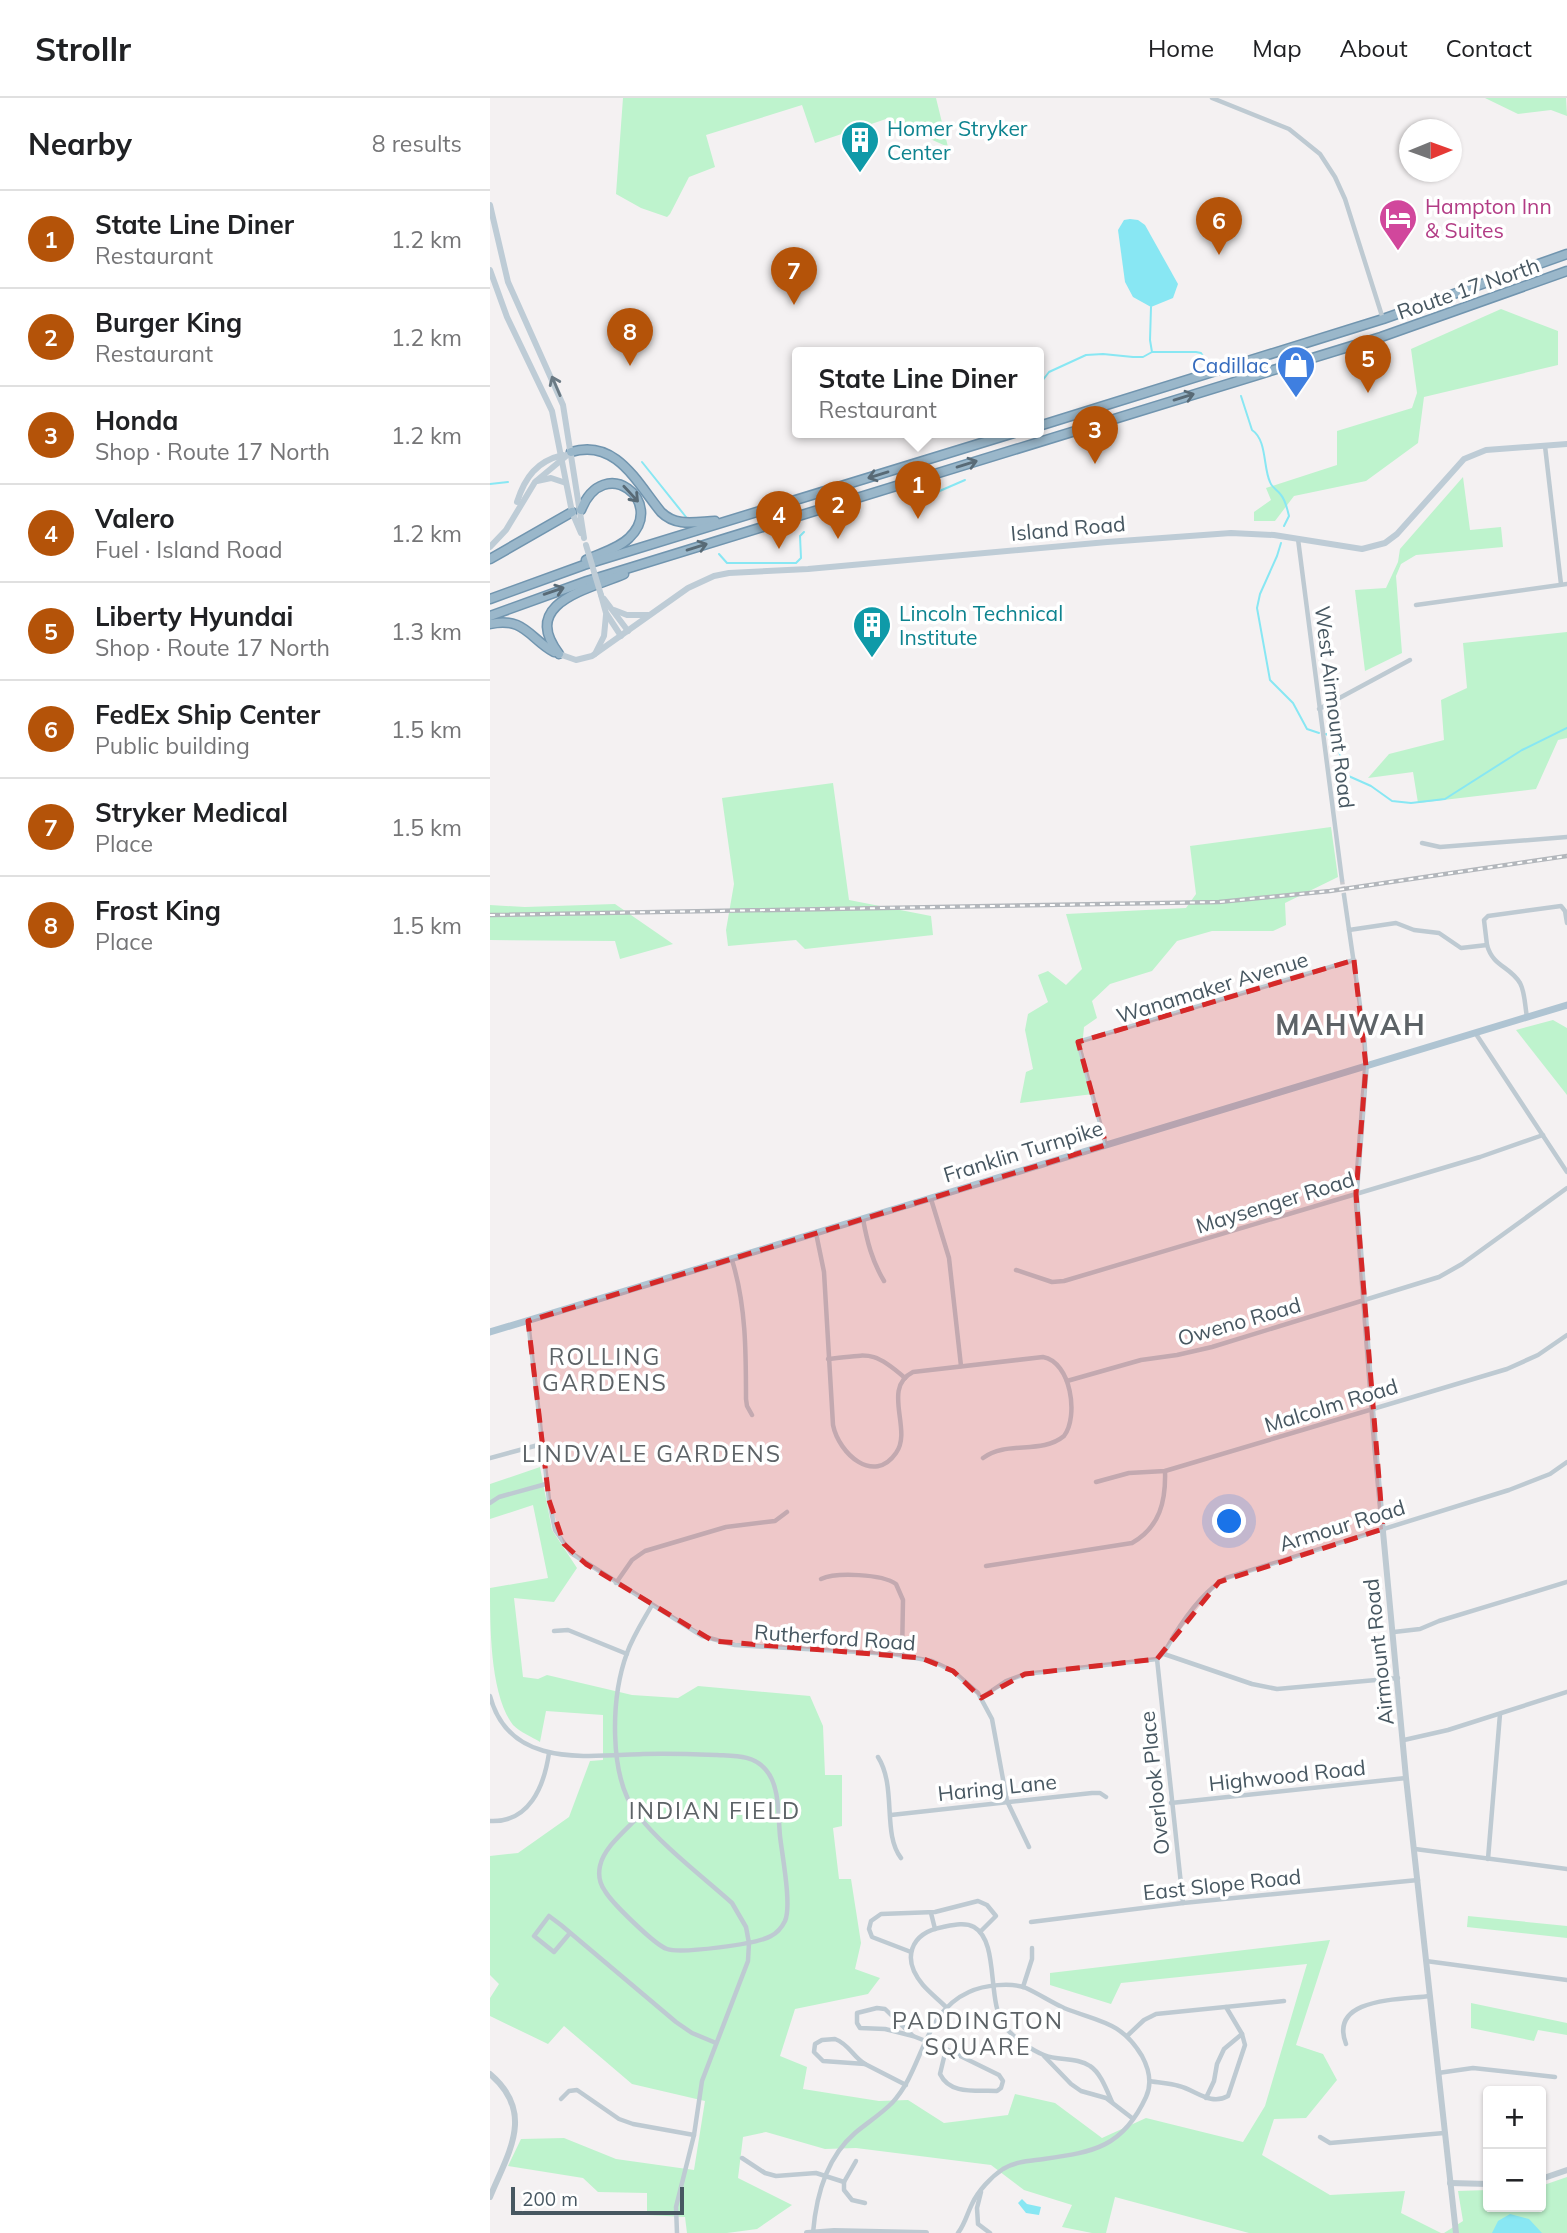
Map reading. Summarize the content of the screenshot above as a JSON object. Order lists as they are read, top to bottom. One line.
{"streets":{"highway":["Route 17 North"],"main road":["Island Road","Franklin Turnpike"],"street":["West Airmount Road","Wanamaker Avenue","Maysenger Road","Oweno Road","Malcolm Road","Armour Road","Rutherford Road","Airmount Road","Highwood Road","Overlook Place","Haring Lane","East Slope Road"]},"crossings":[["Island Road","West Airmount Road"],["Wanamaker Avenue","Franklin Turnpike"],["Franklin Turnpike","Rutherford Road"],["Franklin Turnpike","Airmount Road"],["Maysenger Road","Airmount Road"],["Oweno Road","Airmount Road"],["Malcolm Road","Airmount Road"],["Armour Road","Airmount Road"],["Armour Road","Overlook Place"],["Rutherford Road","Haring Lane"],["Airmount Road","Highwood Road"],["Airmount Road","East Slope Road"],["Highwood Road","Overlook Place"],["Overlook Place","East Slope Road"]],"districts":["MAHWAH","ROLLING GARDENS","LINDVALE GARDENS","INDIAN FIELD","PADDINGTON SQUARE"],"places":{"building":["Homer Stryker Center","Lincoln Technical Institute"],"hotel":["Hampton Inn & Suites"],"shop":["Cadillac"]},"scale_bar":"200 m","north":"right","page":{"header":"Strollr","nav":["Home","Map","About","Contact"],"heading":["Nearby","8 results"],"list":[{"mark":"1","name":"State Line Diner","note":"Restaurant","value":"1.2 km"},{"mark":"2","name":"Burger King","note":"Restaurant","value":"1.2 km"},{"mark":"3","name":"Honda","note":"Shop · Route 17 North","value":"1.2 km"},{"mark":"4","name":"Valero","note":"Fuel · Island Road","value":"1.2 km"},{"mark":"5","name":"Liberty Hyundai","note":"Shop · Route 17 North","value":"1.3 km"},{"mark":"6","name":"FedEx Ship Center","note":"Public building","value":"1.5 km"},{"mark":"7","name":"Stryker Medical","note":"Place","value":"1.5 km"},{"mark":"8","name":"Frost King","note":"Place","value":"1.5 km"}],"pins":["6","7","8","5","3","1","2","4"],"popup":["State Line Diner","Restaurant"],"map_buttons":["+","−"],"scale":"200 m"}}
